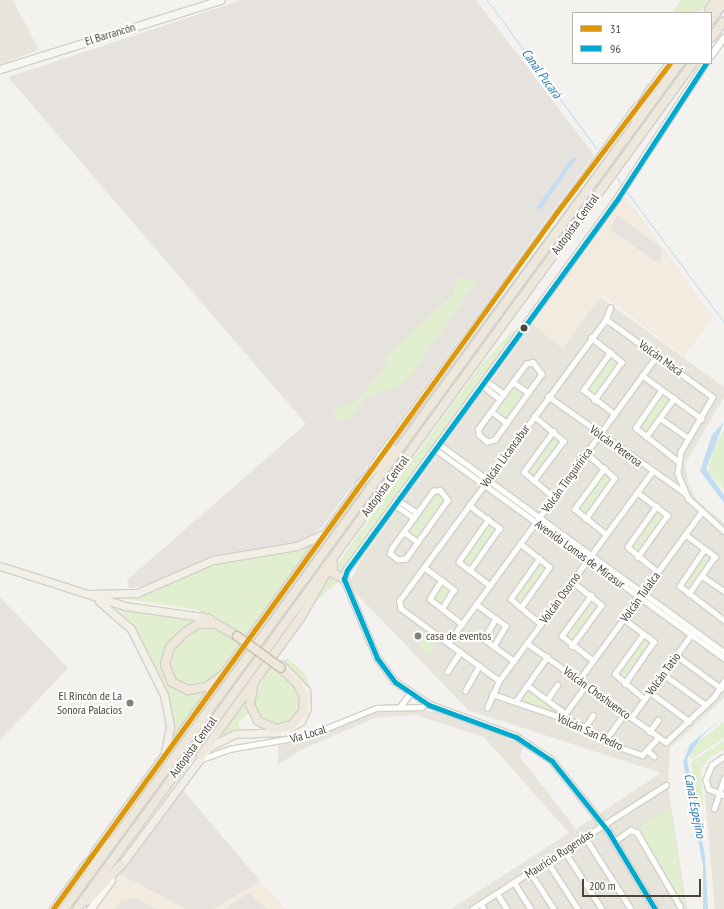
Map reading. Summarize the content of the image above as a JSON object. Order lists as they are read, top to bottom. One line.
{"streets":{"highway":["Autopista Central"],"main road":["El Barrancón"],"street":["Volcán Macá","Volcán Peteroa","Volcán Licancabur","Volcán Tinguiririca","Avenida Lomas de Mirasur","Volcán Tulalca","Volcán Osorno","Volcán Tatio","Volcán Choshuenco","Volcán San Pedro","Vía Local","Mauricio Rugendas"]},"crossings":[["Volcán Macá","Volcán Licancabur"],["Volcán Macá","Volcán Tinguiririca"],["Volcán Peteroa","Volcán Licancabur"],["Volcán Peteroa","Volcán Tinguiririca"],["Volcán Peteroa","Volcán Osorno"],["Volcán Licancabur","Volcán Tinguiririca"],["Volcán Licancabur","Avenida Lomas de Mirasur"],["Volcán Tinguiririca","Avenida Lomas de Mirasur"],["Avenida Lomas de Mirasur","Volcán Tulalca"],["Avenida Lomas de Mirasur","Volcán Osorno"],["Avenida Lomas de Mirasur","Volcán Tatio"],["Volcán Tulalca","Volcán Choshuenco"],["Volcán Osorno","Volcán Choshuenco"],["Volcán Osorno","Volcán San Pedro"],["Volcán Tatio","Volcán Choshuenco"]],"water":["Canal Pucará","Canal Espejino"],"places":["casa de eventos","El Rincón de La Sonora Palacios"],"lines":["transit line 31","transit line 96"],"legend":["31","96"],"scale_bar":"200 m"}
